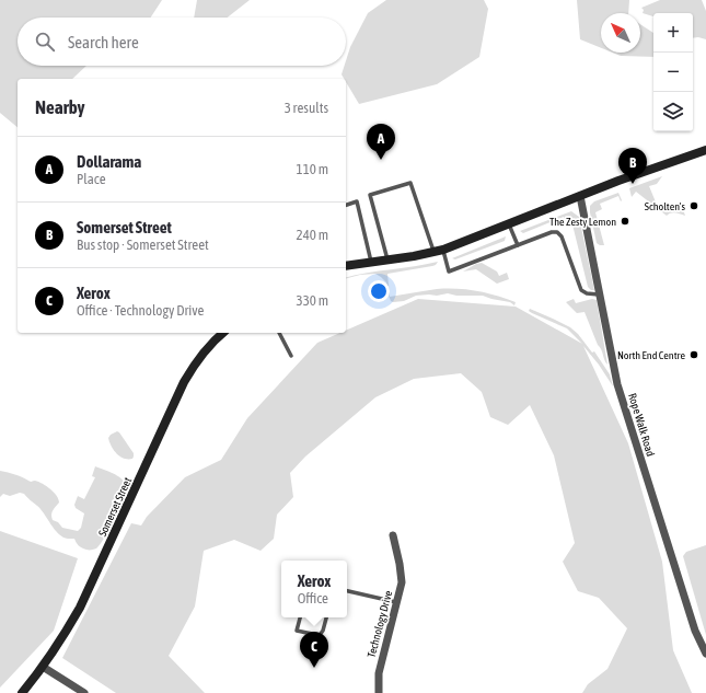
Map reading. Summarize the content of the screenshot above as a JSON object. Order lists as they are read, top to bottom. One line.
{"streets":{"main road":["Somerset Street"],"street":["Rope Walk Road","Technology Drive"]},"places":["Scholten's","The Zesty Lemon","North End Centre"],"north":"top left","page":{"map_buttons":["+","−"],"search":"Search here","heading":["Nearby","3 results"],"pins":["A","B","C"],"list":[{"mark":"A","name":"Dollarama","note":"Place","value":"110 m"},{"mark":"B","name":"Somerset Street","note":"Bus stop · Somerset Street","value":"240 m"},{"mark":"C","name":"Xerox","note":"Office · Technology Drive","value":"330 m"}],"popup":["Xerox","Office"]}}
